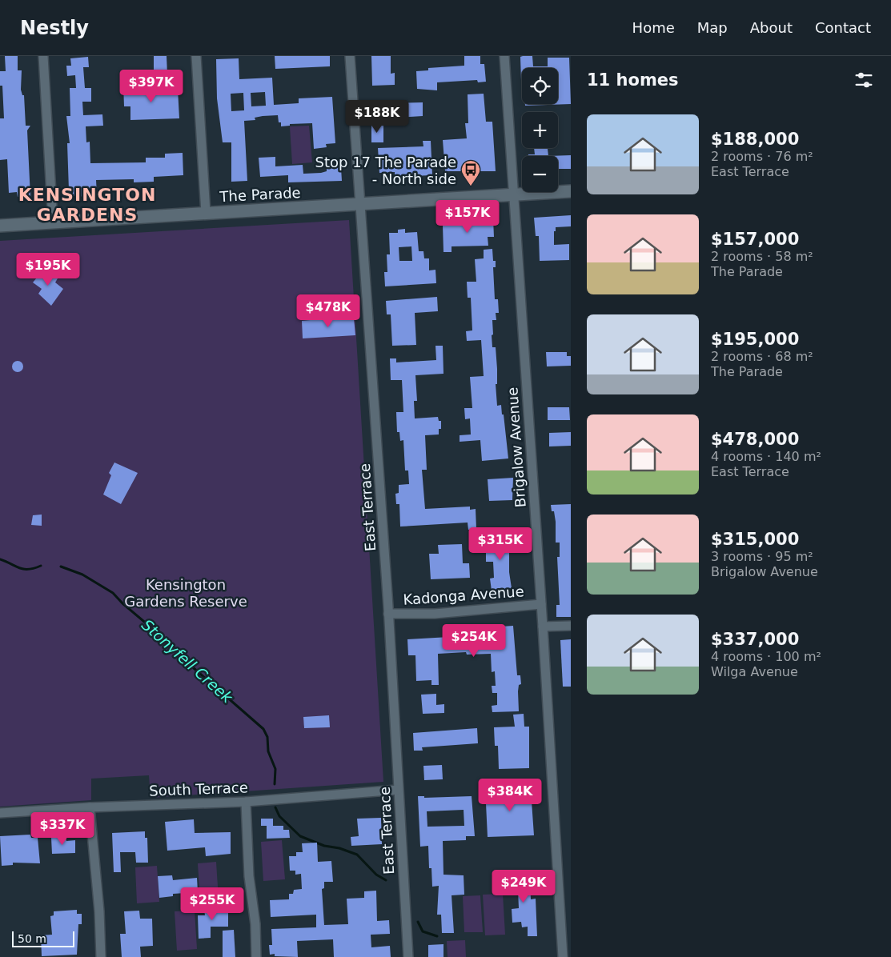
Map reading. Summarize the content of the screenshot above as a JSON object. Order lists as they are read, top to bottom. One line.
{"streets":{"main road":["The Parade"],"street":["Brigalow Avenue","East Terrace","Kadonga Avenue","South Terrace"]},"crossings":[["The Parade","Brigalow Avenue"],["The Parade","East Terrace"],["Brigalow Avenue","Kadonga Avenue"],["East Terrace","Kadonga Avenue"],["East Terrace","South Terrace"]],"districts":["KENSINGTON GARDENS"],"water":["Stonyfell Creek"],"parks":["Kensington Gardens Reserve"],"places":{"bus stop":["Stop 17 The Parade - North side"]},"scale_bar":"50 m","page":{"header":"Nestly","nav":["Home","Map","About","Contact"],"heading":"11 homes","map_buttons":["+","−"],"price":["$397K","$188K","$157K","$195K","$478K","$315K","$254K","$384K","$337K","$249K","$255K"],"list":[{"name":"$188,000","note":"2 rooms · 76 m² · East Terrace"},{"name":"$157,000","note":"2 rooms · 58 m² · The Parade"},{"name":"$195,000","note":"2 rooms · 68 m² · The Parade"},{"name":"$478,000","note":"4 rooms · 140 m² · East Terrace"},{"name":"$315,000","note":"3 rooms · 95 m² · Brigalow Avenue"},{"name":"$337,000","note":"4 rooms · 100 m² · Wilga Avenue"}],"scale":"50 m"}}
